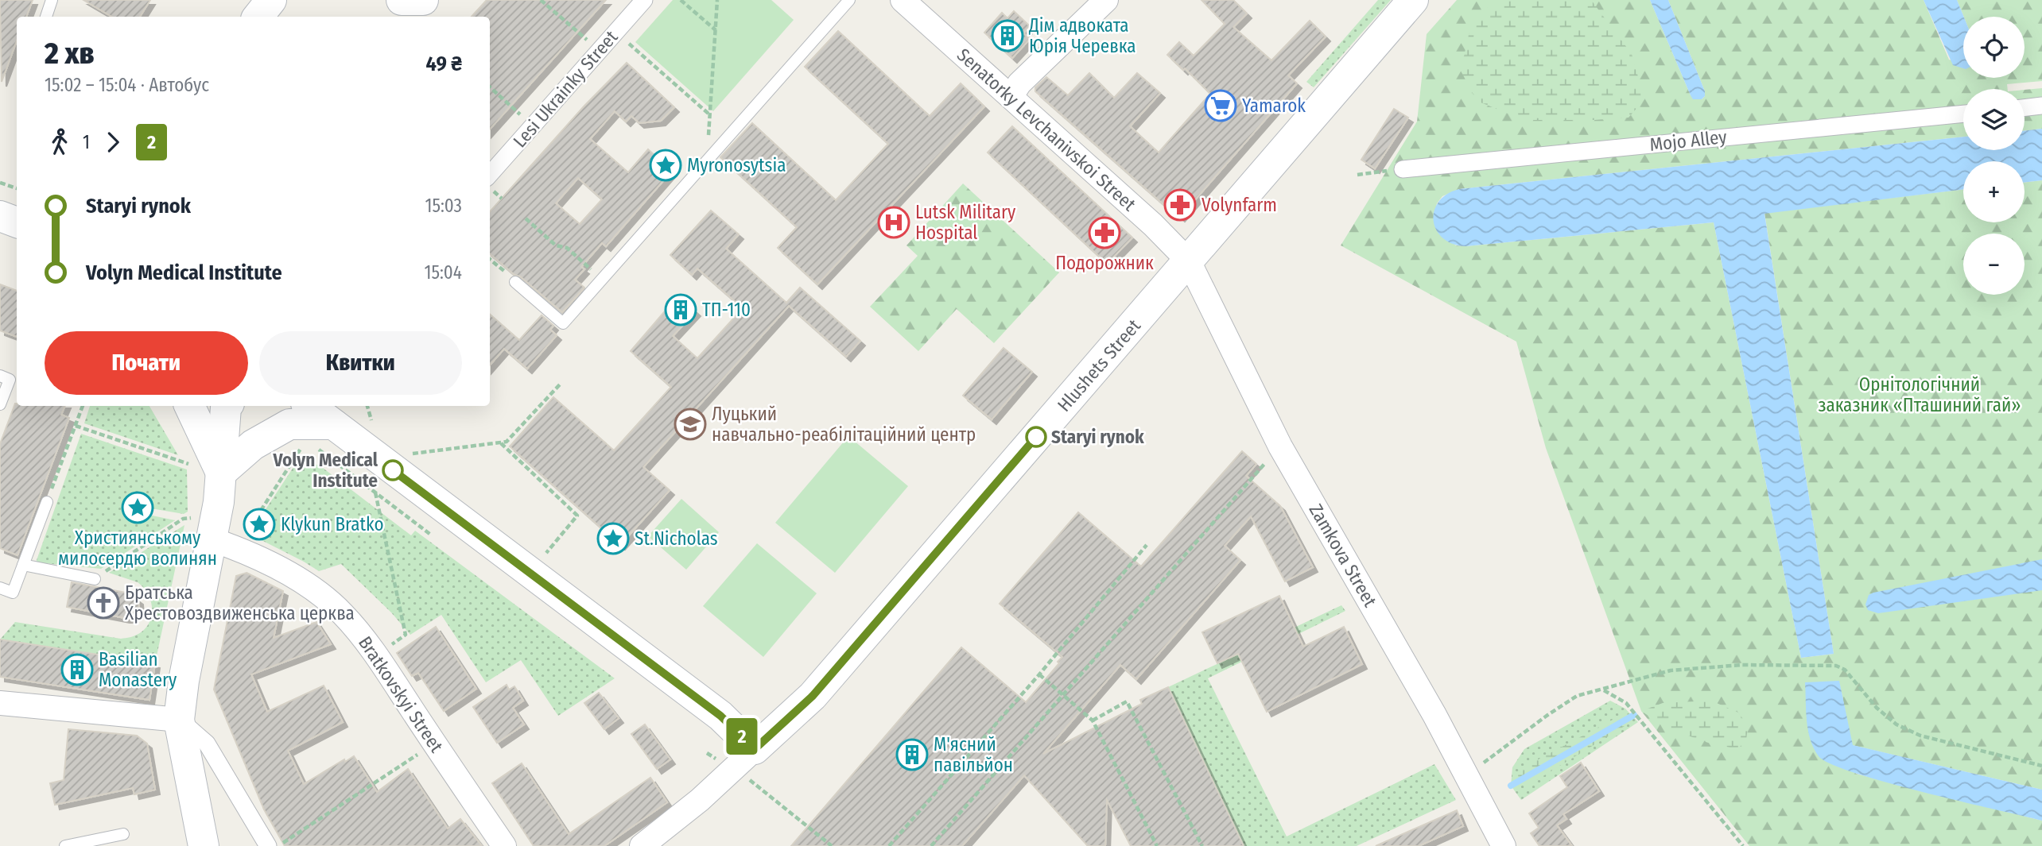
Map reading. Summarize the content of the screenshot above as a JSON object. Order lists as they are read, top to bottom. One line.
{"streets":{"main road":["Hlushets Street"],"street":["Lesi Ukrainky Street","Senatorky Levchanivskoi Street","Mojo Alley","Zamkova Street","Bratkovskyi Street"]},"crossings":[["Senatorky Levchanivskoi Street","Hlushets Street"],["Senatorky Levchanivskoi Street","Zamkova Street"],["Hlushets Street","Zamkova Street"]],"parks":["Орнітологічний заказник «Пташиний гай»"],"places":{"building":["Дім адвоката Юрія Черевка","ТП-110","Basilian Monastery","М'ясний павільйон"],"supermarket":["Yamarok"],"place":["Myronosytsia","Християнському милосердю волинян","Klykun Bratko","St.Nicholas"],"pharmacy":["Volynfarm","Подорожник"],"hospital":["Lutsk Military Hospital"],"school or university":["Луцький навчально-реабілітаційний центр"],"other":["Staryi rynok","Volyn Medical Institute"],"church":["Братська Хрестовоздвиженська церква"]},"lines":["bus line 2"],"page":{"on_map":"2","map_buttons":["+","−"],"heading":["2 хв","15:02 – 15:04 · Автобус","49 ₴"],"legs":["1","2"],"list":[{"name":"Staryi rynok","value":"15:03"},{"name":"Volyn Medical Institute","value":"15:04"}],"buttons":["Почати","Квитки"]}}
